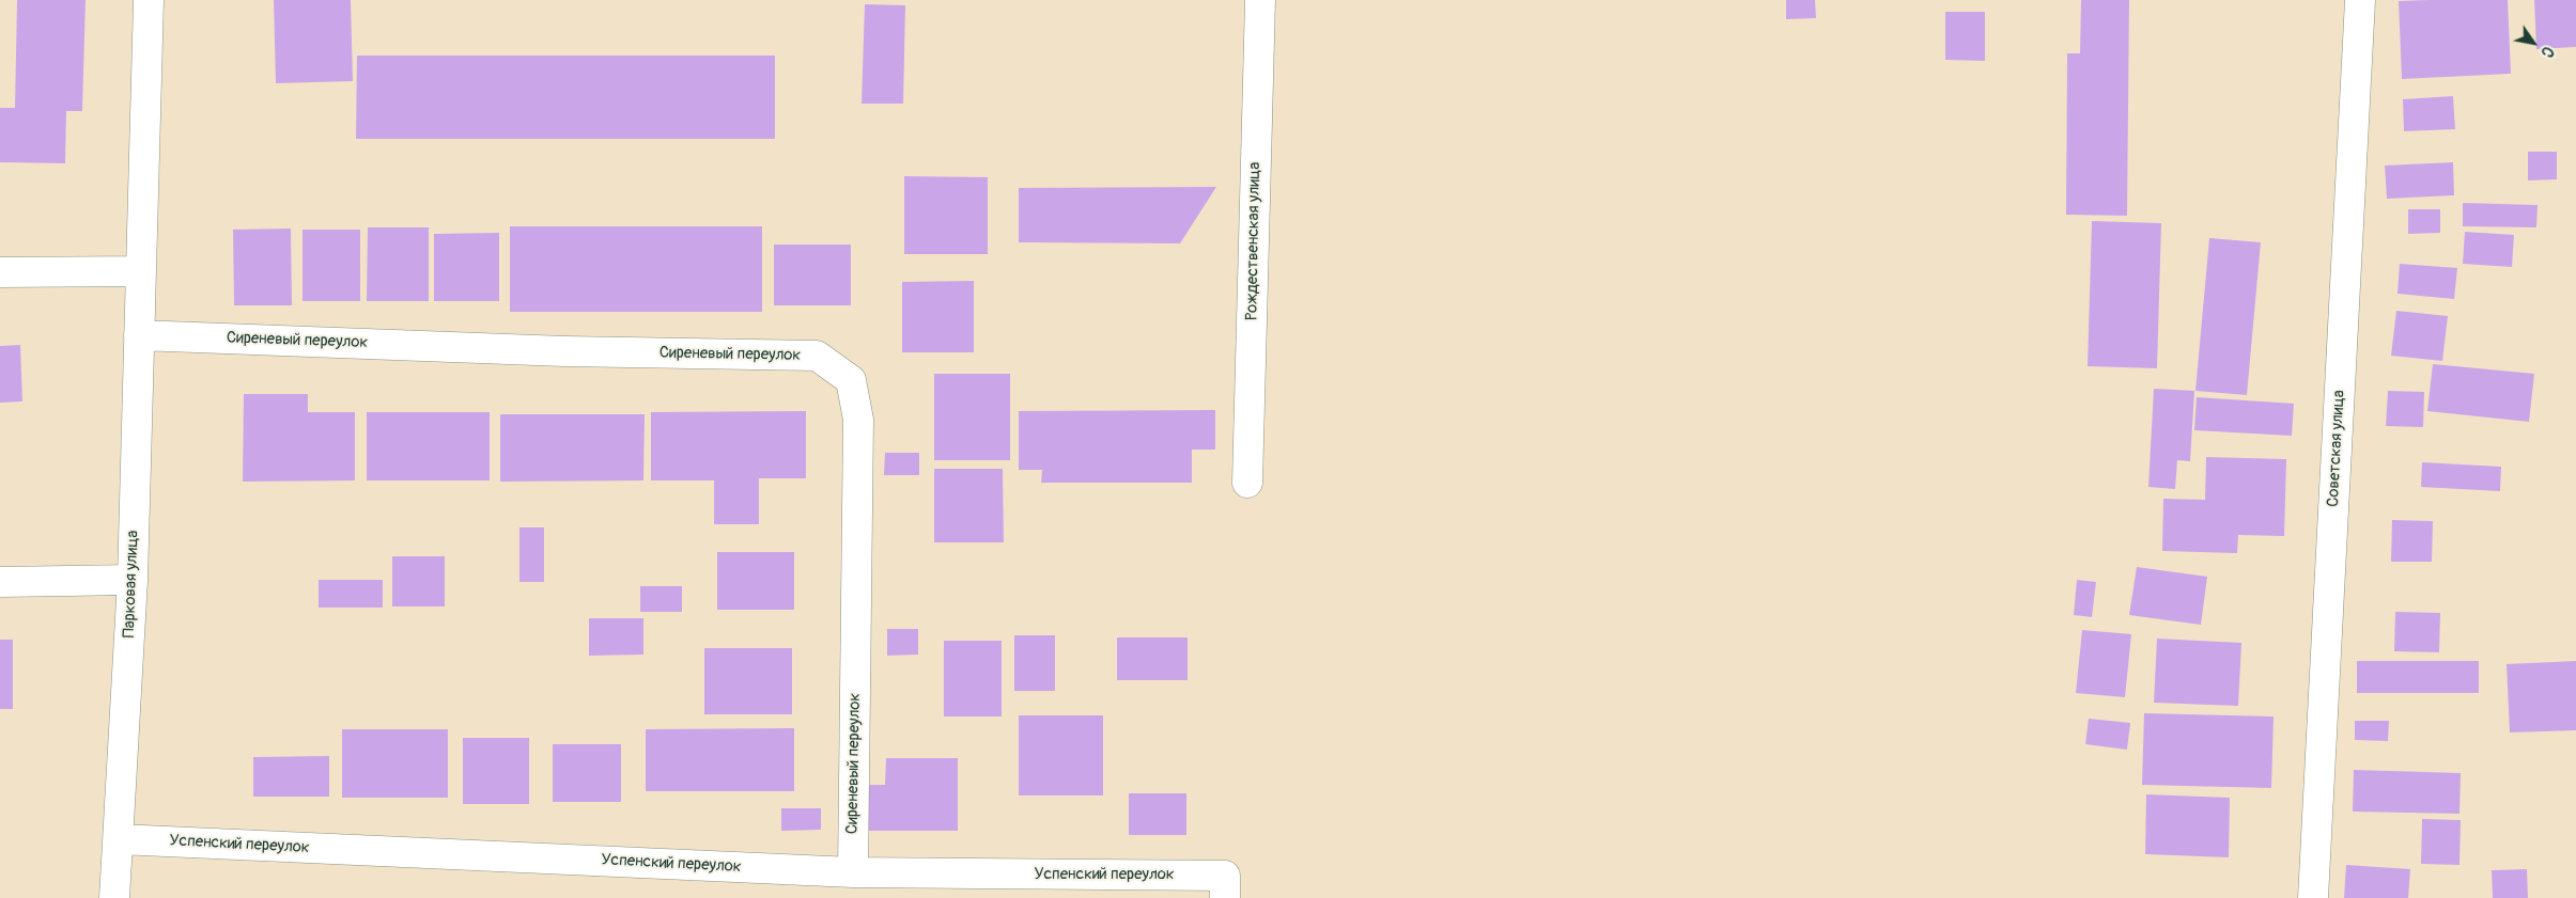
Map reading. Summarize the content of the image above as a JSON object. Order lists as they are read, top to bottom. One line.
{"streets":{"street":["Рождественская улица","Сиреневый переулок","Советская улица","Парковая улица","Успенский переулок"]},"crossings":[["Сиреневый переулок","Парковая улица"],["Сиреневый переулок","Успенский переулок"],["Парковая улица","Успенский переулок"]],"north":"bottom right"}
